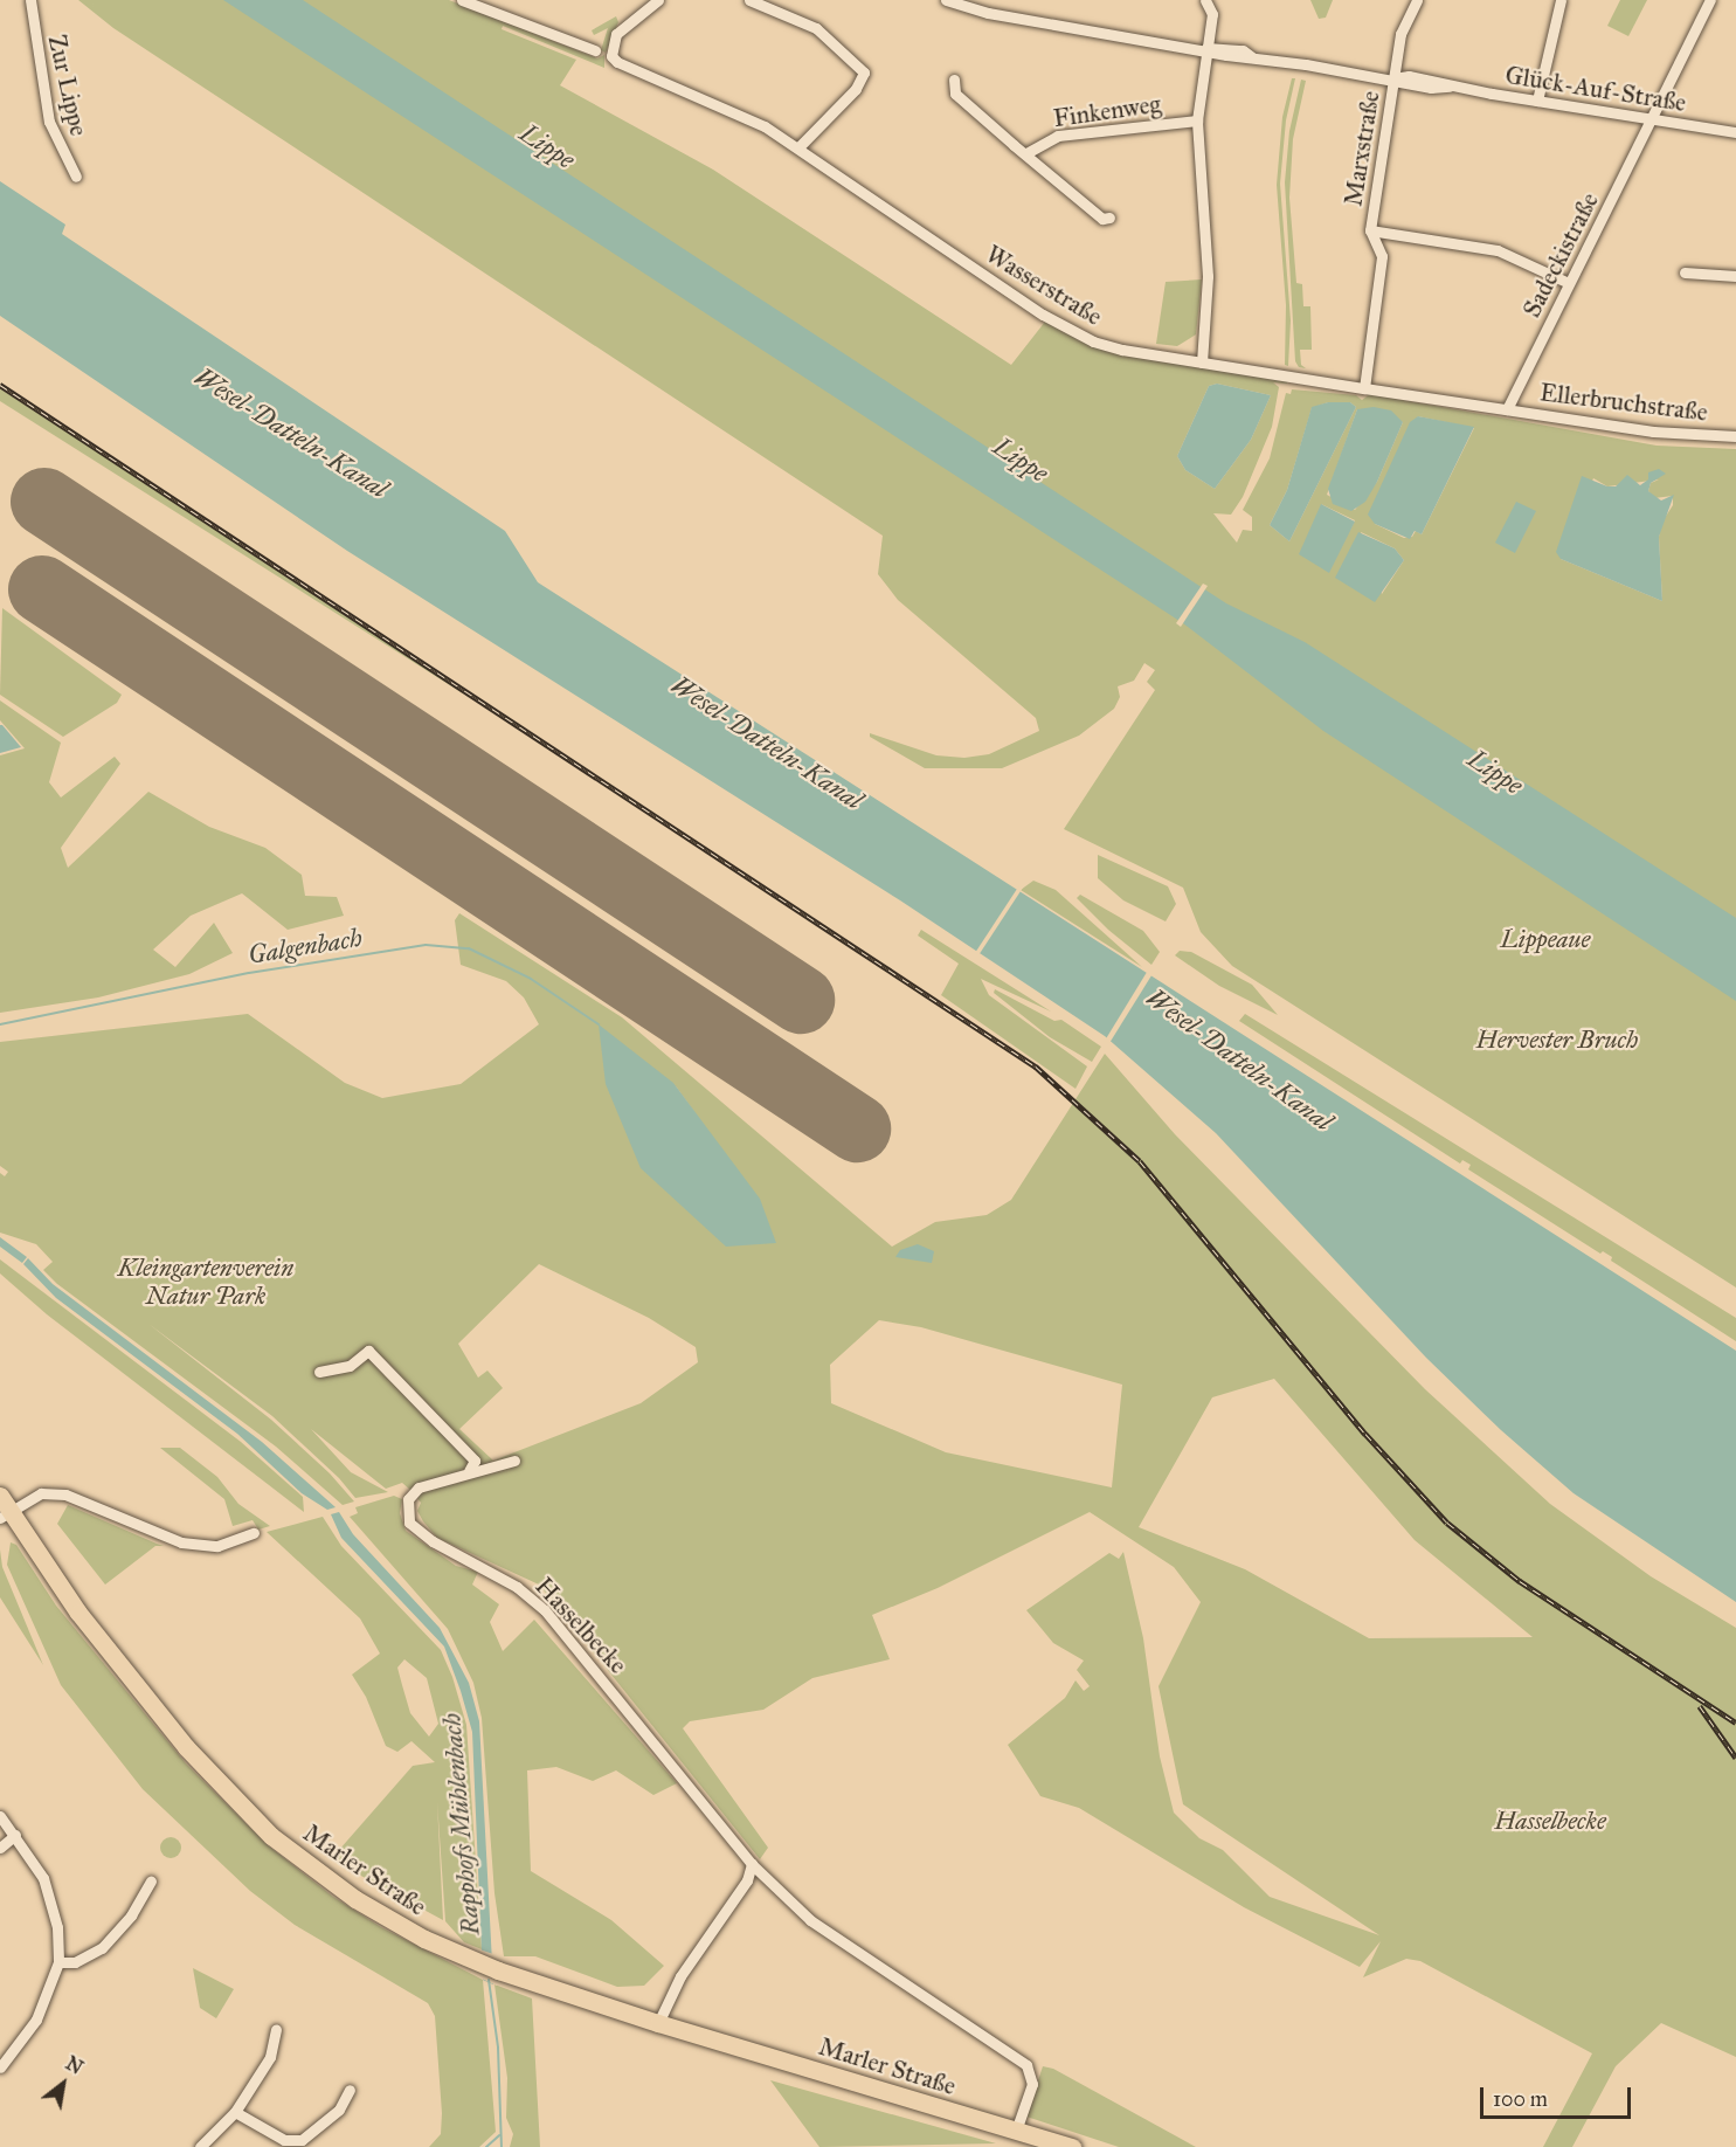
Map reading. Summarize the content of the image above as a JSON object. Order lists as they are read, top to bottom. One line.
{"streets":{"main road":["Marler Straße"],"street":["Zur Lippe","Glück-Auf-Straße","Finkenweg","Marxstraße","Sadeckistraße","Wasserstraße","Ellerbruchstraße","Hasselbecke"]},"crossings":[["Glück-Auf-Straße","Marxstraße"],["Glück-Auf-Straße","Sadeckistraße"],["Marxstraße","Wasserstraße"],["Sadeckistraße","Wasserstraße"],["Sadeckistraße","Ellerbruchstraße"],["Wasserstraße","Ellerbruchstraße"],["Hasselbecke","Marler Straße"]],"water":["Lippe","Wesel-Datteln-Kanal","Galgenbach","Rapphofs Mühlenbach"],"parks":["Lippeaue","Hervester Bruch","Kleingartenverein Natur Park","Hasselbecke"],"scale_bar":"100 m","north":"top right"}
